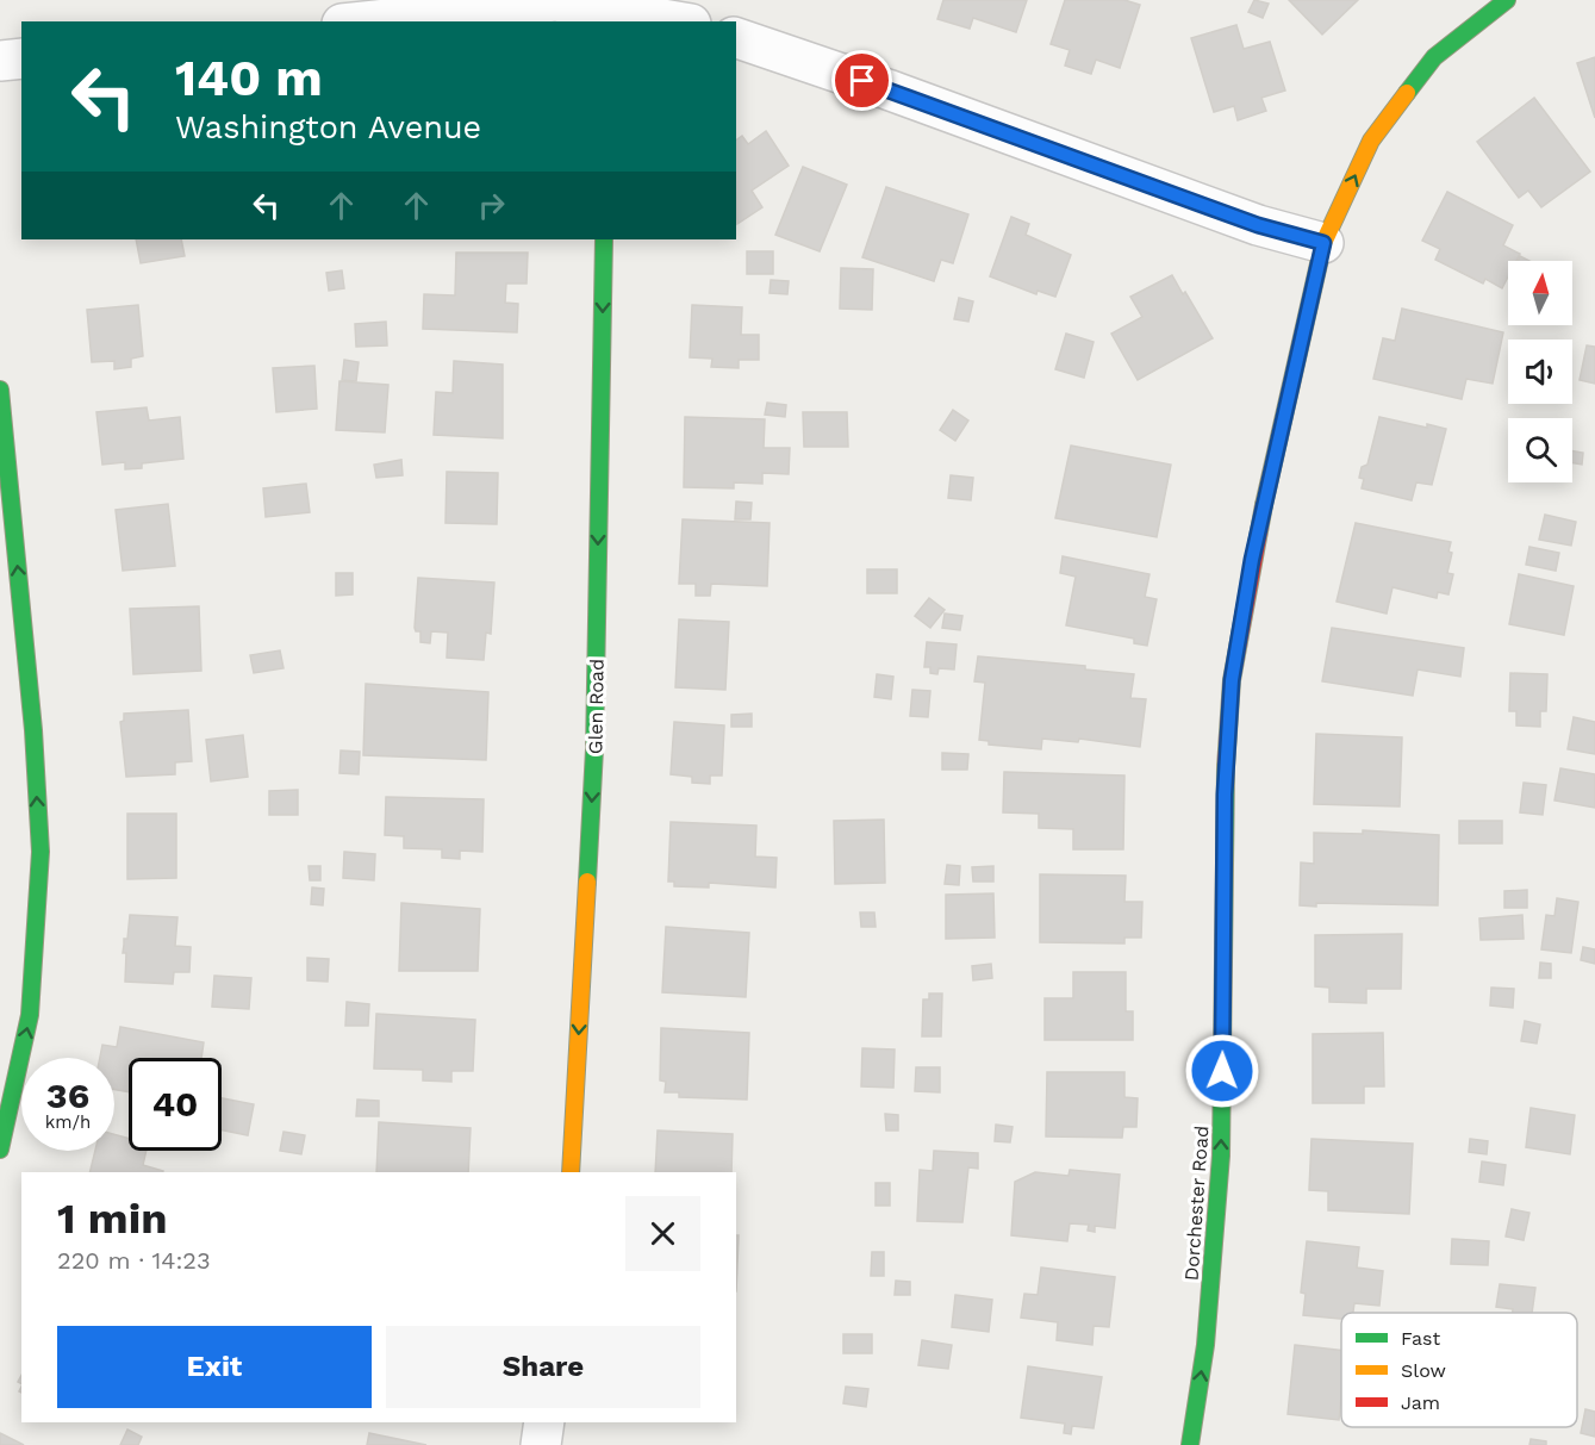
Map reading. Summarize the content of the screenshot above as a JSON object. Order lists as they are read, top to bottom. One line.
{"streets":{"street":["Glen Road","Dorchester Road"]},"one_way":["Glen Road","Dorchester Road"],"legend":["Fast","Slow","Jam"],"north":"top","page":{"turn":["140 m","Washington Avenue"],"speed":"36 km/h","limit":"40","heading":["1 min","220 m · 14:23"],"buttons":["Exit","Share"]}}
